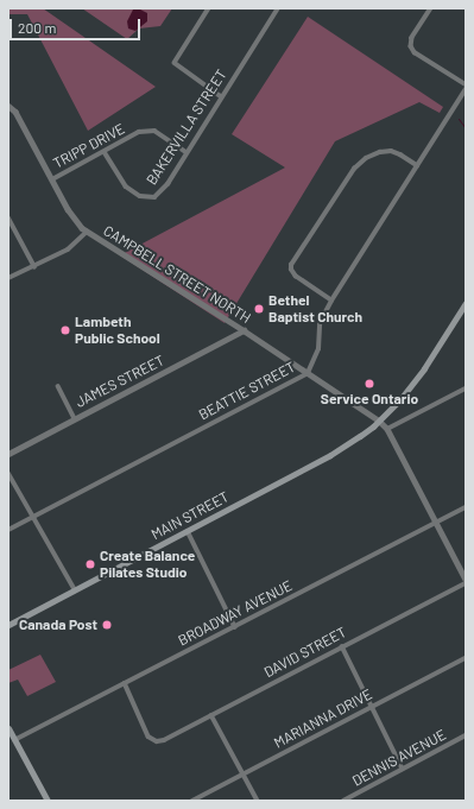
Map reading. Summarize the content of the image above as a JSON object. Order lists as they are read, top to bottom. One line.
{"streets":{"main road":["MAIN STREET"],"street":["BAKERVILLA STREET","TRIPP DRIVE","CAMPBELL STREET NORTH","JAMES STREET","BEATTIE STREET","BROADWAY AVENUE","DAVID STREET","MARIANNA DRIVE","DENNIS AVENUE"]},"crossings":[["BAKERVILLA STREET","TRIPP DRIVE"],["TRIPP DRIVE","CAMPBELL STREET NORTH"],["CAMPBELL STREET NORTH","JAMES STREET"],["CAMPBELL STREET NORTH","BEATTIE STREET"],["CAMPBELL STREET NORTH","MAIN STREET"],["CAMPBELL STREET NORTH","BROADWAY AVENUE"],["CAMPBELL STREET NORTH","DAVID STREET"],["BROADWAY AVENUE","DAVID STREET"]],"places":["Bethel Baptist Church","Lambeth Public School","Service Ontario","Create Balance Pilates Studio","Canada Post"],"scale_bar":"200 m"}
